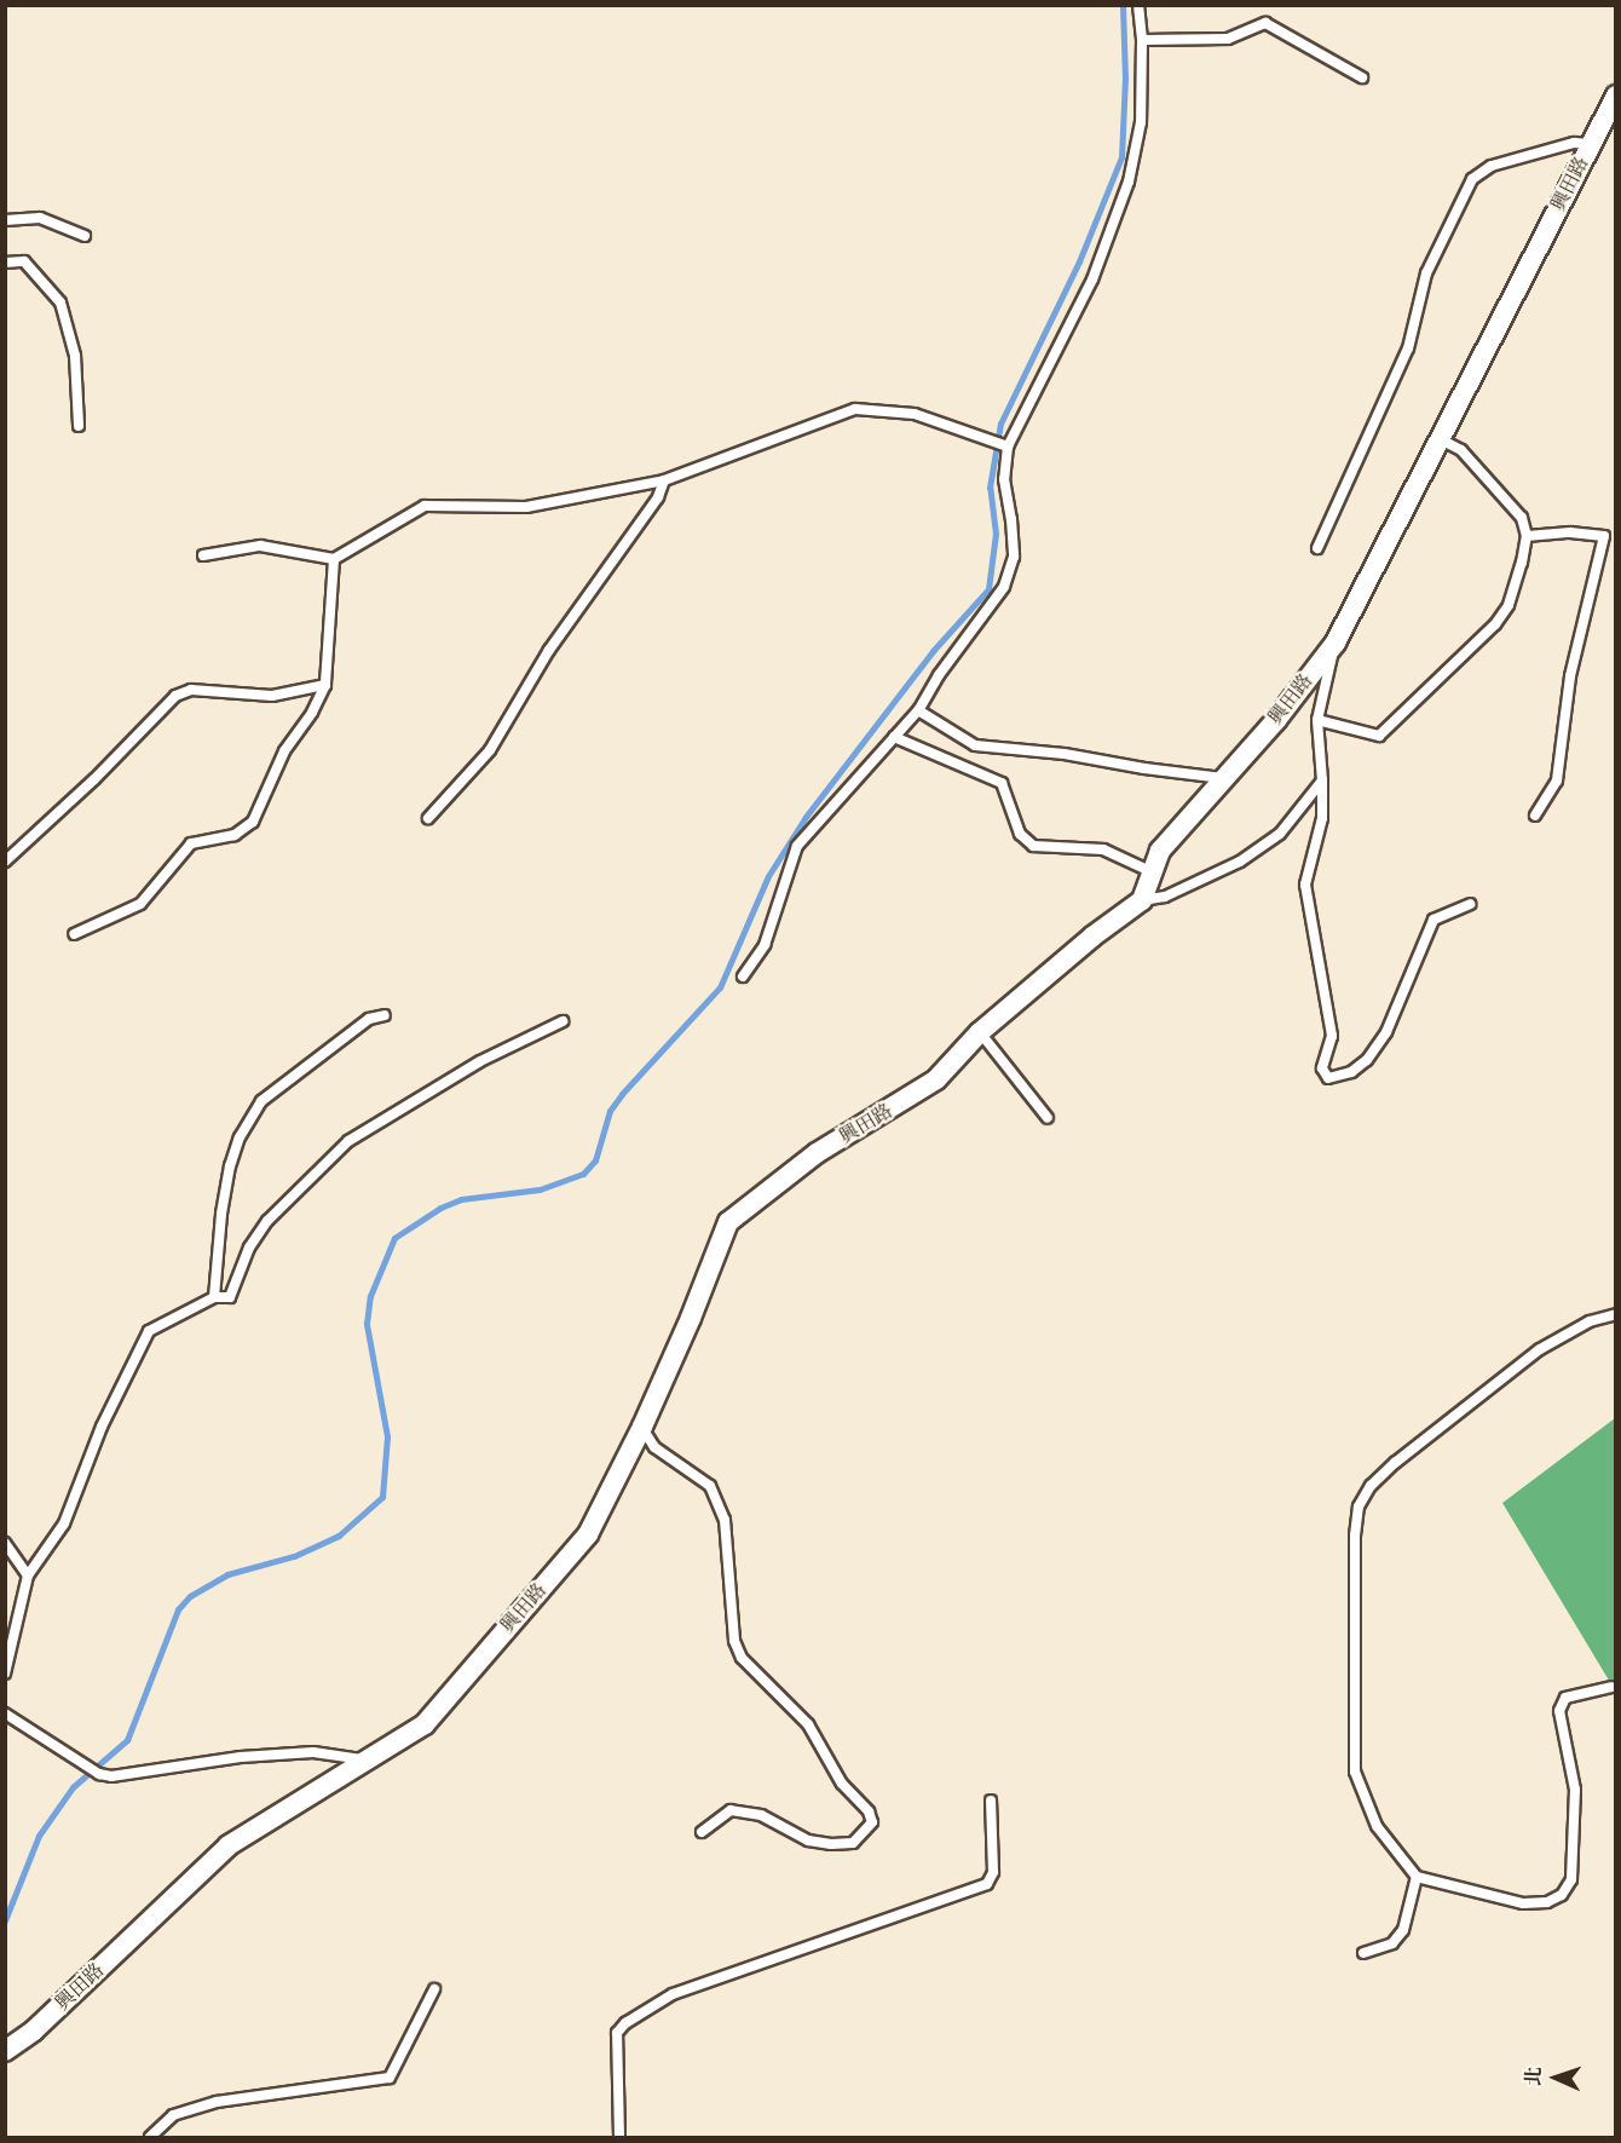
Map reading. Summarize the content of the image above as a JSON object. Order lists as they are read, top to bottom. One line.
{"streets":{"street":["興田路"]},"north":"left"}
